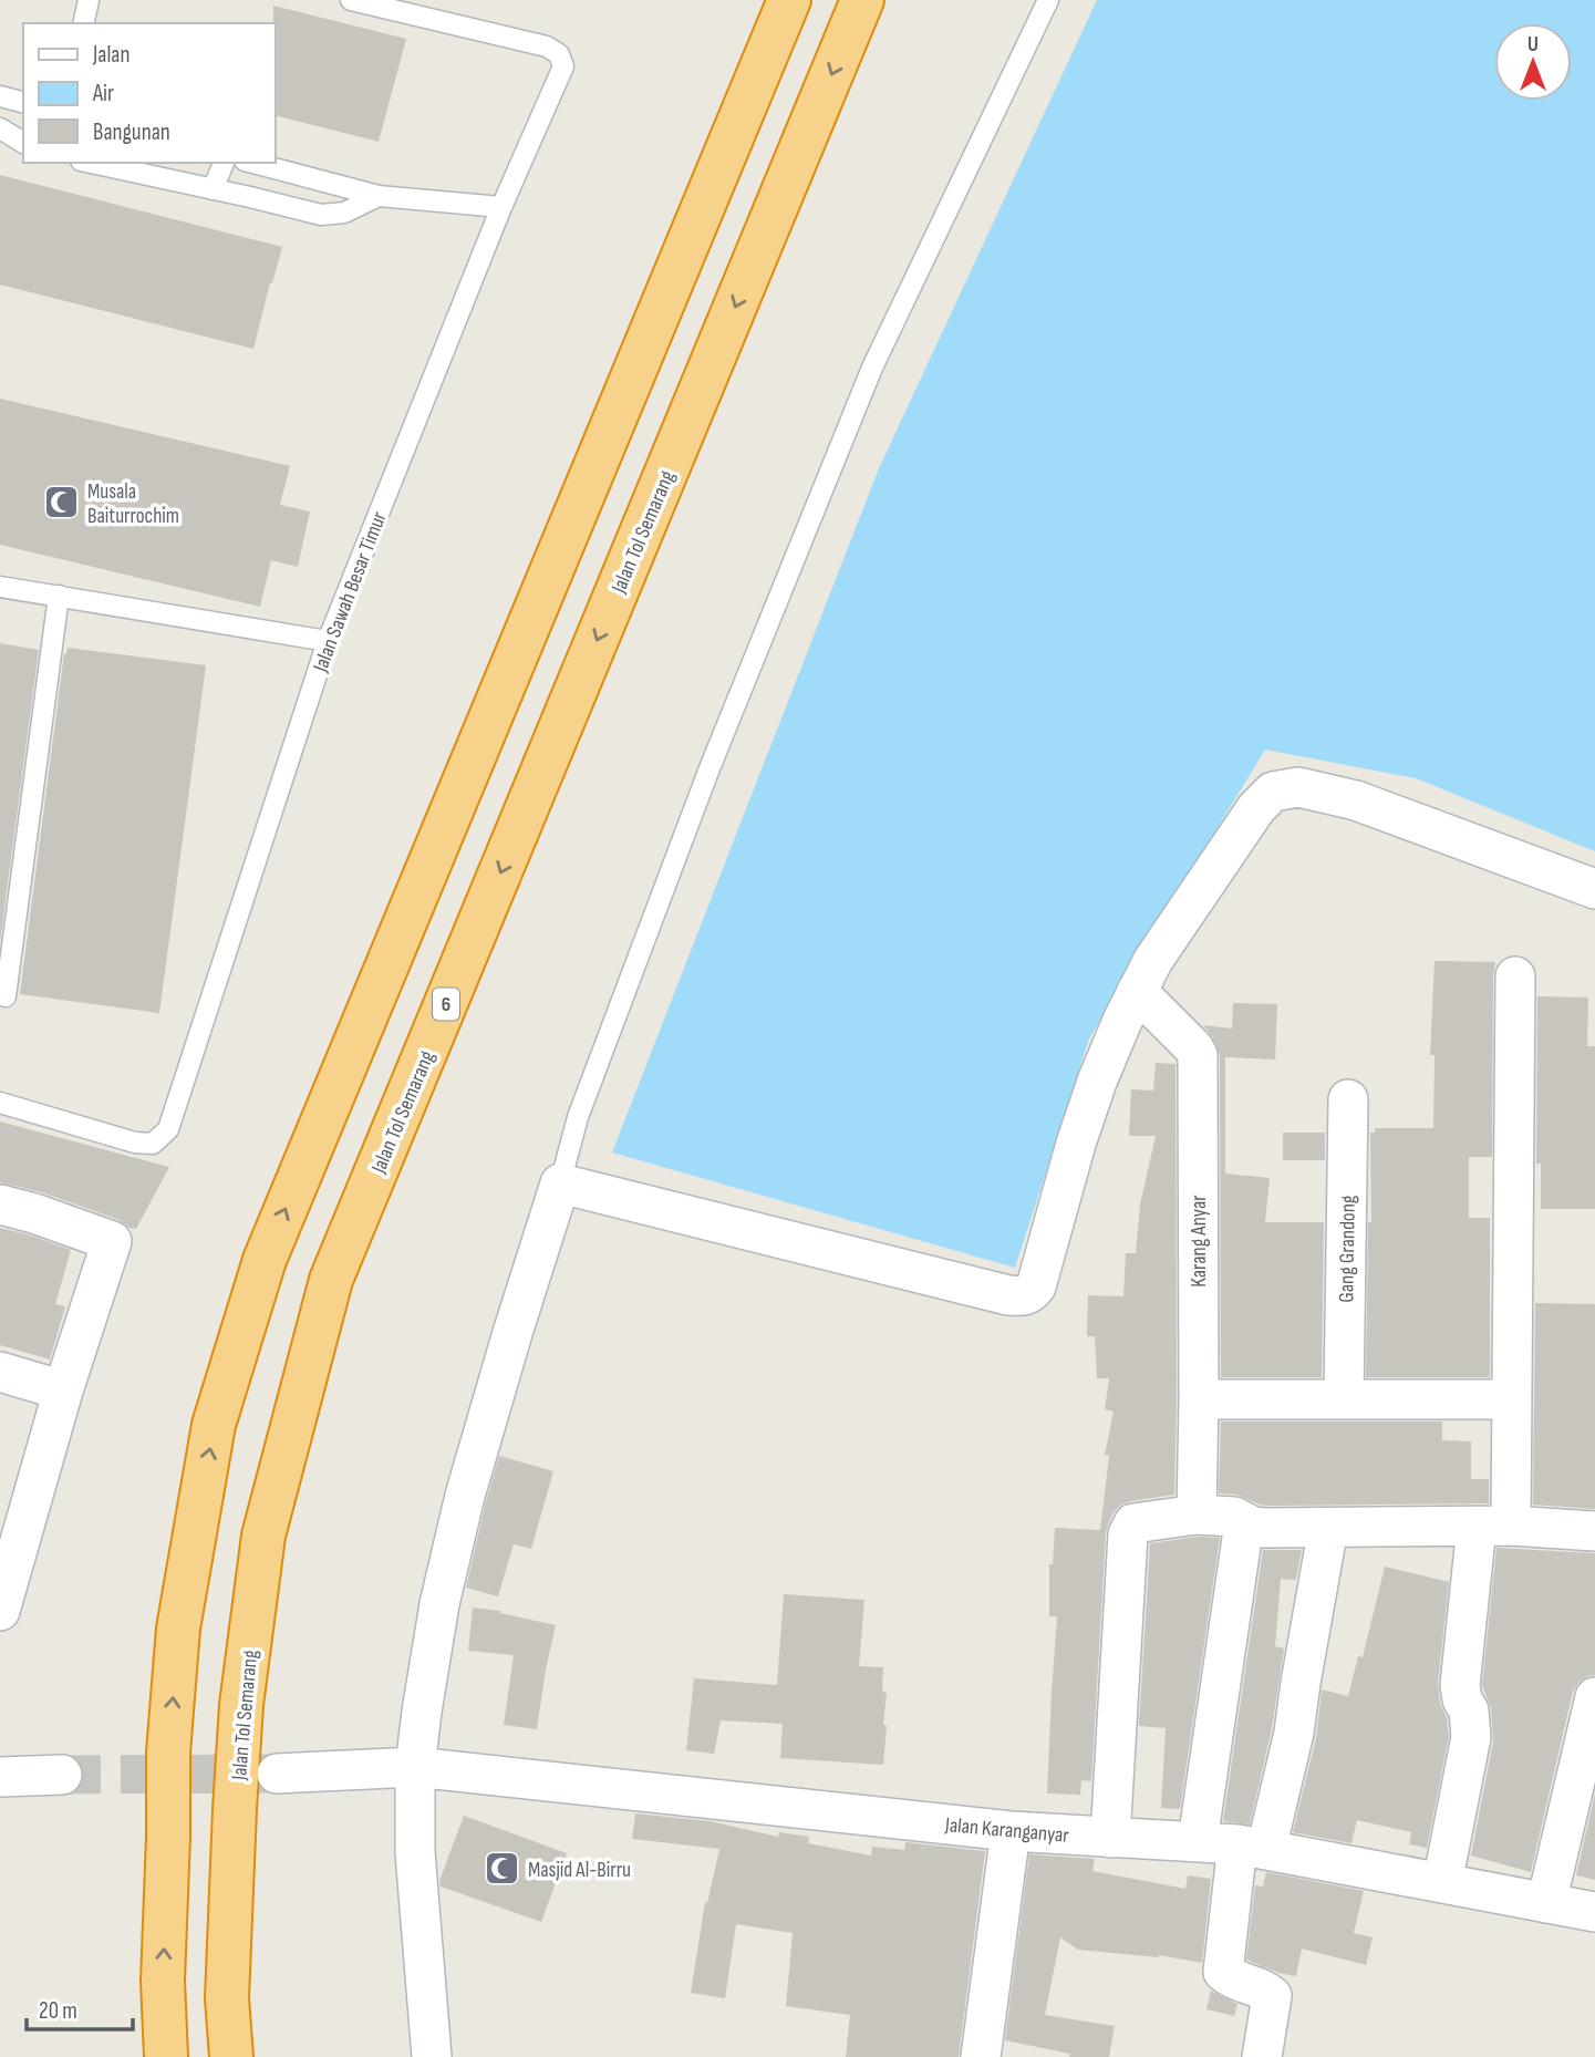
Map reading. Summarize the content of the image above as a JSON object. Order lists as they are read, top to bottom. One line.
{"streets":{"highway":["Jalan Tol Semarang","6"],"street":["Karang Anyar","Gang Grandong","Jalan Karanganyar"],"lane":["Jalan Sawah Besar Timur"]},"places":{"mosque":["Musala Baiturrochim","Masjid Al-Birru"]},"legend":["Jalan","Air","Bangunan"],"scale_bar":"20 m","north":"top"}
